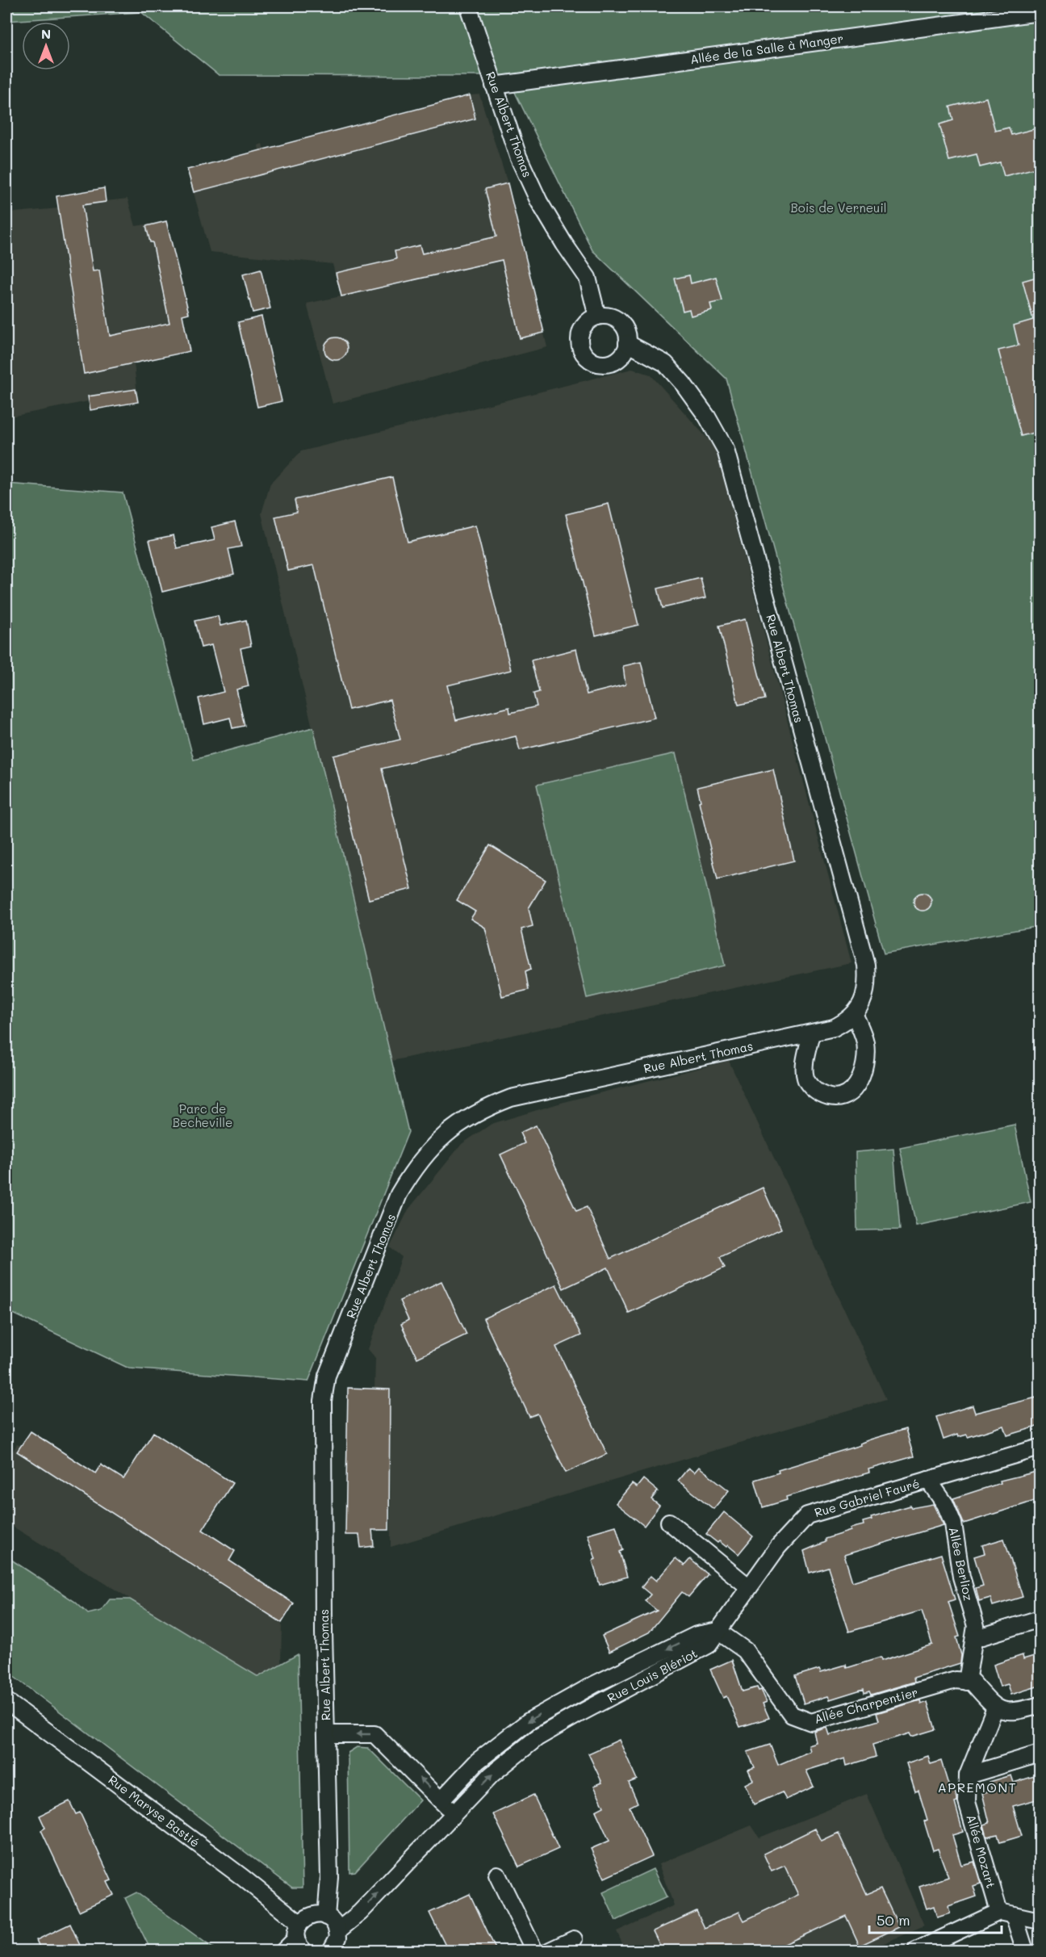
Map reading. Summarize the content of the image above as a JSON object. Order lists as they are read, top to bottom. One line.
{"streets":{"street":["Allée de la Salle à Manger","Rue Albert Thomas","Rue Gabriel Fauré","Allée Berlioz","Rue Louis Blériot","Allée Charpentier","Rue Maryse Bastié","Allée Mozart"]},"crossings":[["Allée de la Salle à Manger","Rue Albert Thomas"],["Rue Albert Thomas","Rue Louis Blériot"],["Rue Gabriel Fauré","Allée Berlioz"],["Rue Gabriel Fauré","Rue Louis Blériot"],["Rue Gabriel Fauré","Allée Charpentier"],["Allée Berlioz","Allée Charpentier"],["Rue Louis Blériot","Allée Charpentier"]],"districts":["APREMONT"],"parks":["Bois de Verneuil","Parc de Becheville"],"scale_bar":"50 m","north":"top"}
